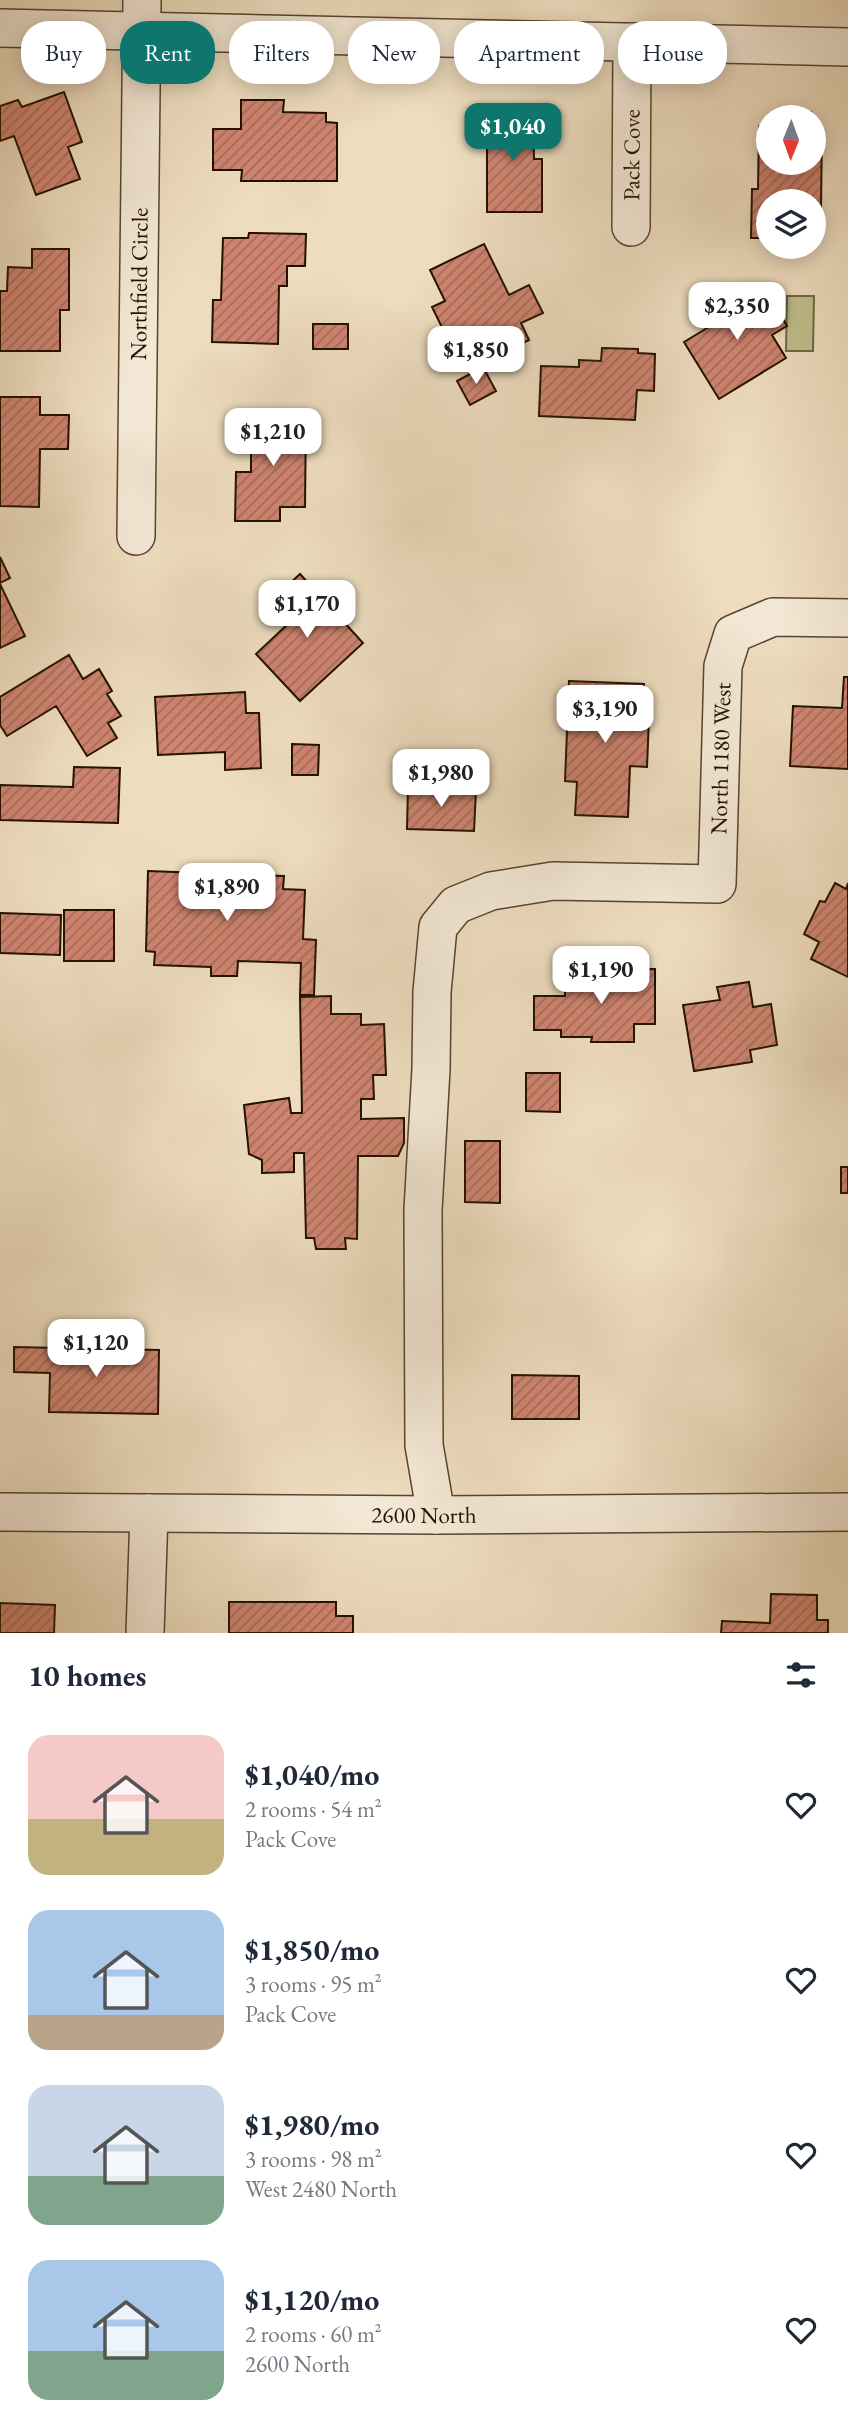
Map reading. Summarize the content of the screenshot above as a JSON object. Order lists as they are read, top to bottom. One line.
{"streets":{"street":["Pack Cove","Northfield Circle","North 1180 West","2600 North"]},"crossings":[["North 1180 West","2600 North"]],"north":"bottom","page":{"chip":["Buy","Rent","Filters","New","Apartment","House"],"price":["$1,040","$2,350","$1,850","$1,210","$1,170","$3,190","$1,980","$1,890","$1,190","$1,120"],"heading":"10 homes","list":[{"name":"$1,040/mo","note":"2 rooms · 54 m² · Pack Cove"},{"name":"$1,850/mo","note":"3 rooms · 95 m² · Pack Cove"},{"name":"$1,980/mo","note":"3 rooms · 98 m² · West 2480 North"},{"name":"$1,120/mo","note":"2 rooms · 60 m² · 2600 North"}]}}
